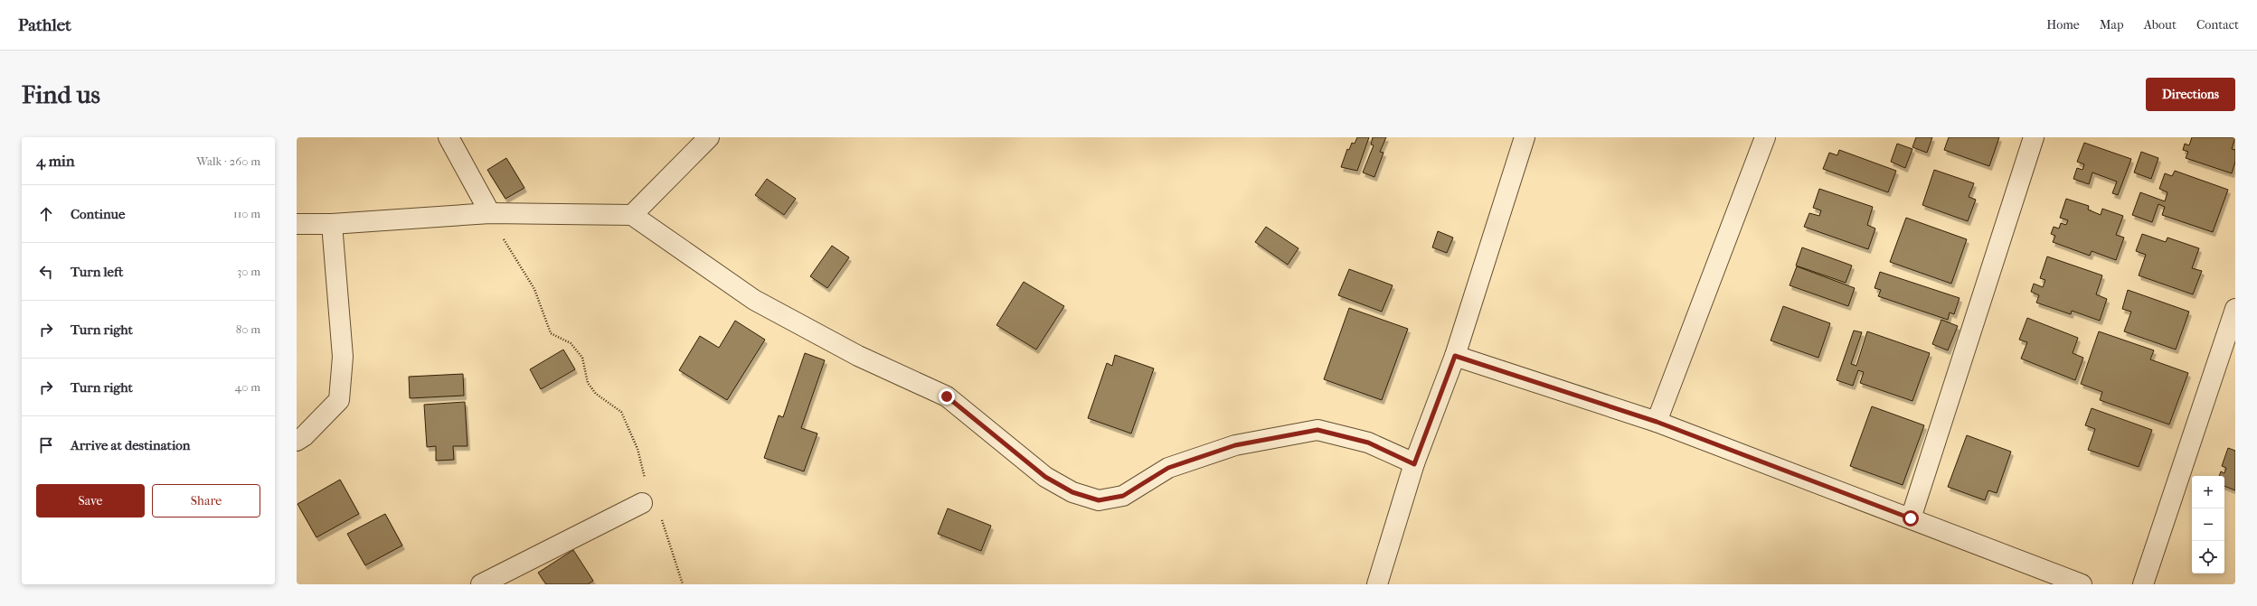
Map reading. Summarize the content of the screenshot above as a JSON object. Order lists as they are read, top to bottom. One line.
{"page":{"header":"Pathlet","nav":["Home","Map","About","Contact"],"buttons":["Directions",["Save","Share"]],"title":"Find us","heading":["4 min","Walk · 260 m"],"list":[["Continue","110 m"],["Turn left","30 m"],["Turn right","80 m"],["Turn right","40 m"],"Arrive at destination"],"map_buttons":["+","−"]}}
